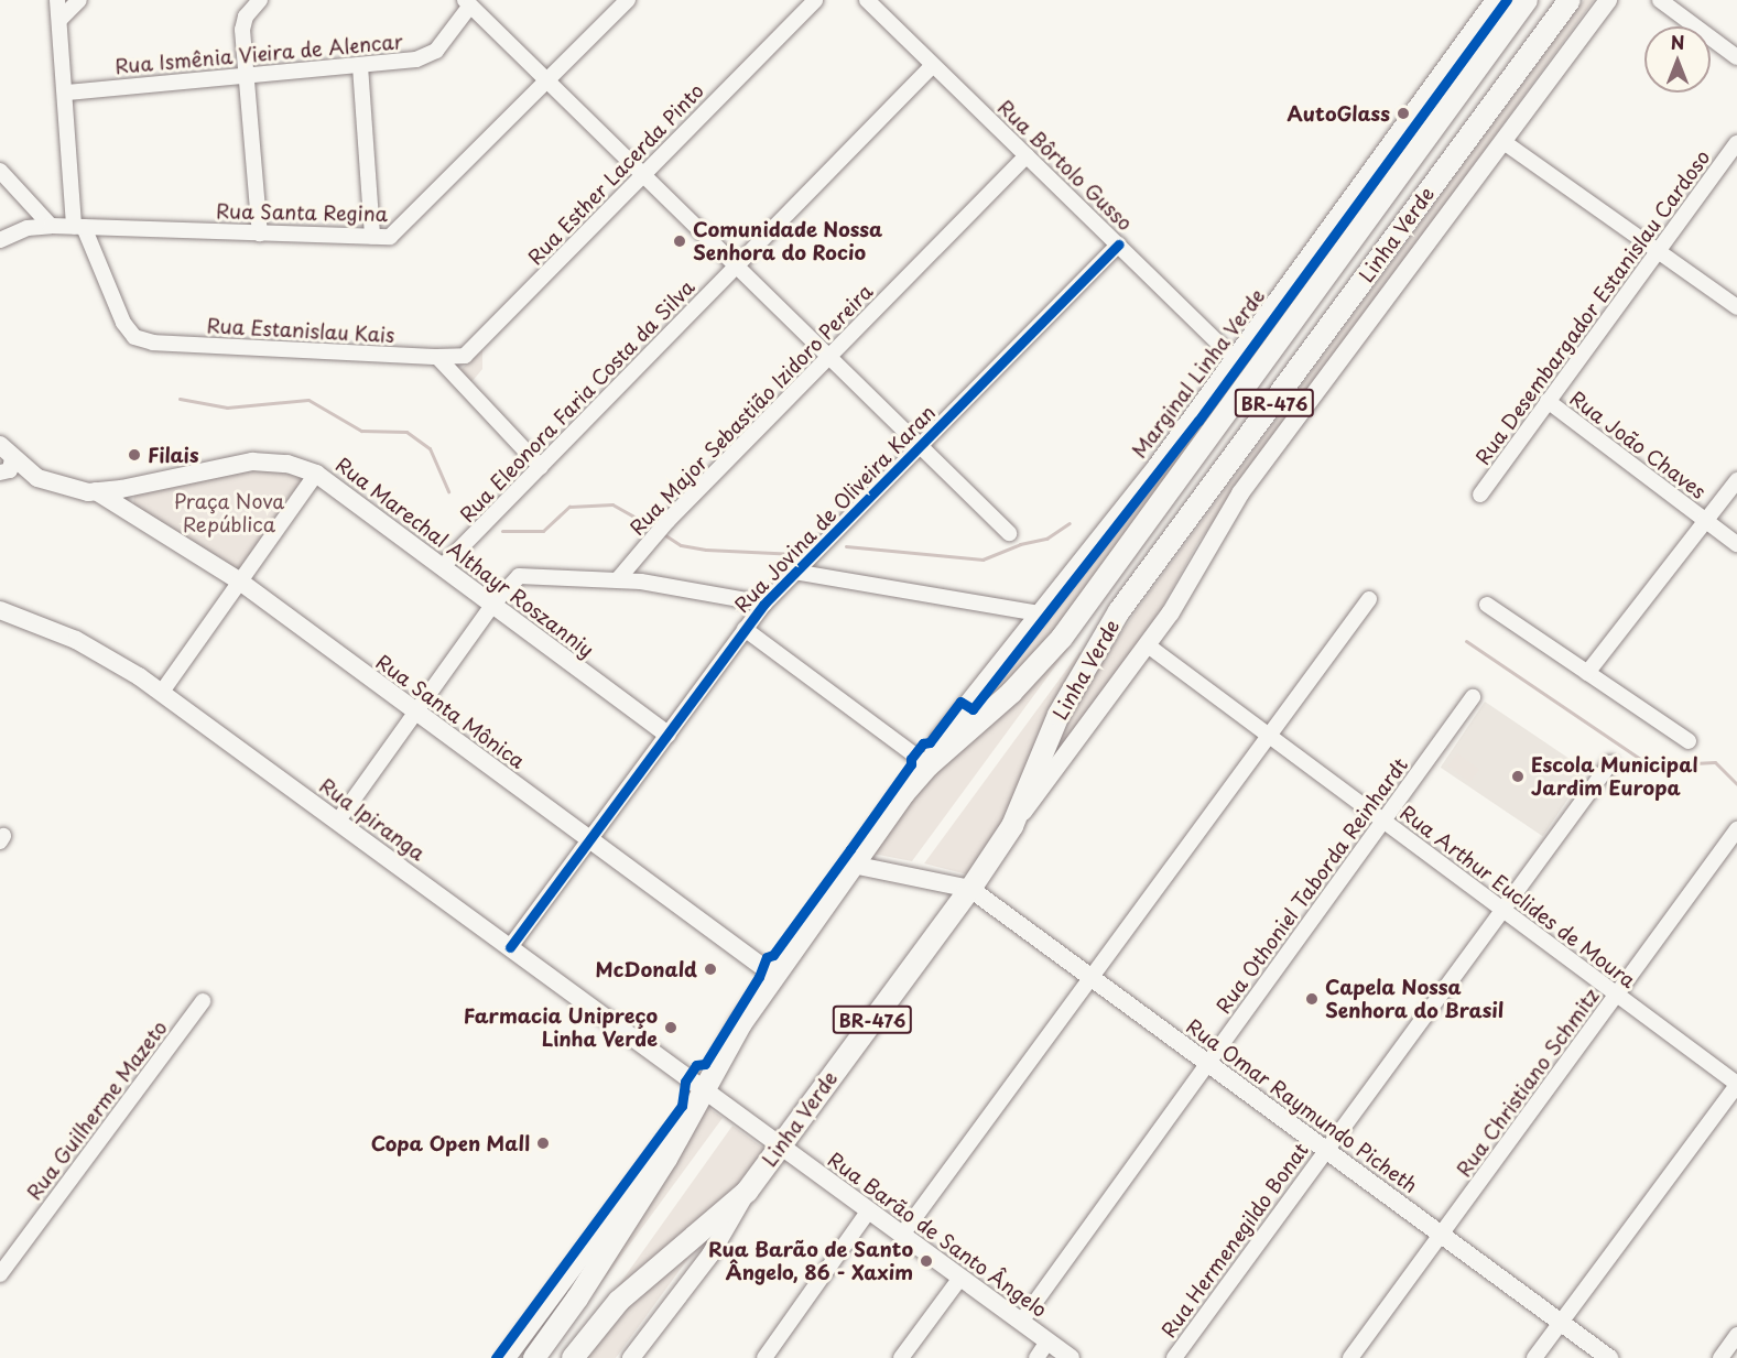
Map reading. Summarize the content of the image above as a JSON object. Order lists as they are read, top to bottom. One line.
{"streets":{"highway":["Linha Verde","BR-476"],"main road":["Marginal Linha Verde","Rua Marechal Althayr Roszanniy","Rua Santa Mônica","Rua Ipiranga","Rua Omar Raymundo Picheth","Rua Barão de Santo Ângelo"],"street":["Rua Ismênia Vieira de Alencar","Rua Bôrtolo Gusso","Rua Esther Lacerda Pinto","Rua Santa Regina","Rua Desembargador Estanislau Cardoso","Rua Estanislau Kais","Rua Eleonora Faria Costa da Silva","Rua Major Sebastião Izidoro Pereira","Rua João Chaves","Rua Jovina de Oliveira Karan","Rua Othoniel Taborda Reinhardt","Rua Arthur Euclides de Moura","Rua Christiano Schmitz","Rua Guilherme Mazeto","Rua Hermenegildo Bonat"]},"crossings":[["Rua Ismênia Vieira de Alencar","Rua Estanislau Kais"],["Rua Bôrtolo Gusso","Marginal Linha Verde"],["Rua Bôrtolo Gusso","Rua Eleonora Faria Costa da Silva"],["Rua Bôrtolo Gusso","Rua Major Sebastião Izidoro Pereira"],["Rua Bôrtolo Gusso","Rua Jovina de Oliveira Karan"],["Rua Esther Lacerda Pinto","Rua Estanislau Kais"],["Rua Santa Regina","Rua Estanislau Kais"],["Linha Verde","Marginal Linha Verde"],["Linha Verde","Rua Santa Mônica"],["Linha Verde","Rua Ipiranga"],["Linha Verde","Rua Omar Raymundo Picheth"],["Linha Verde","Rua Barão de Santo Ângelo"],["Rua Desembargador Estanislau Cardoso","Rua João Chaves"],["Rua Eleonora Faria Costa da Silva","Rua Marechal Althayr Roszanniy"],["Rua Jovina de Oliveira Karan","Rua Marechal Althayr Roszanniy"],["Rua Jovina de Oliveira Karan","Rua Santa Mônica"],["Rua Jovina de Oliveira Karan","Rua Ipiranga"],["Rua Marechal Althayr Roszanniy","Rua Santa Mônica"],["Rua Ipiranga","Rua Barão de Santo Ângelo"],["Rua Othoniel Taborda Reinhardt","Rua Arthur Euclides de Moura"],["Rua Othoniel Taborda Reinhardt","Rua Omar Raymundo Picheth"],["Rua Othoniel Taborda Reinhardt","Rua Barão de Santo Ângelo"],["Rua Arthur Euclides de Moura","Rua Christiano Schmitz"],["Rua Arthur Euclides de Moura","Rua Hermenegildo Bonat"],["Rua Christiano Schmitz","Rua Omar Raymundo Picheth"],["Rua Omar Raymundo Picheth","Rua Hermenegildo Bonat"]],"parks":["Praça Nova República"],"places":["AutoGlass","Comunidade Nossa Senhora do Rocio","Filais","Escola Municipal Jardim Europa","McDonald","Capela Nossa Senhora do Brasil","Farmacia Unipreço Linha Verde","Copa Open Mall","Rua Barão de Santo Ângelo, 86 - Xaxim"],"north":"top"}
